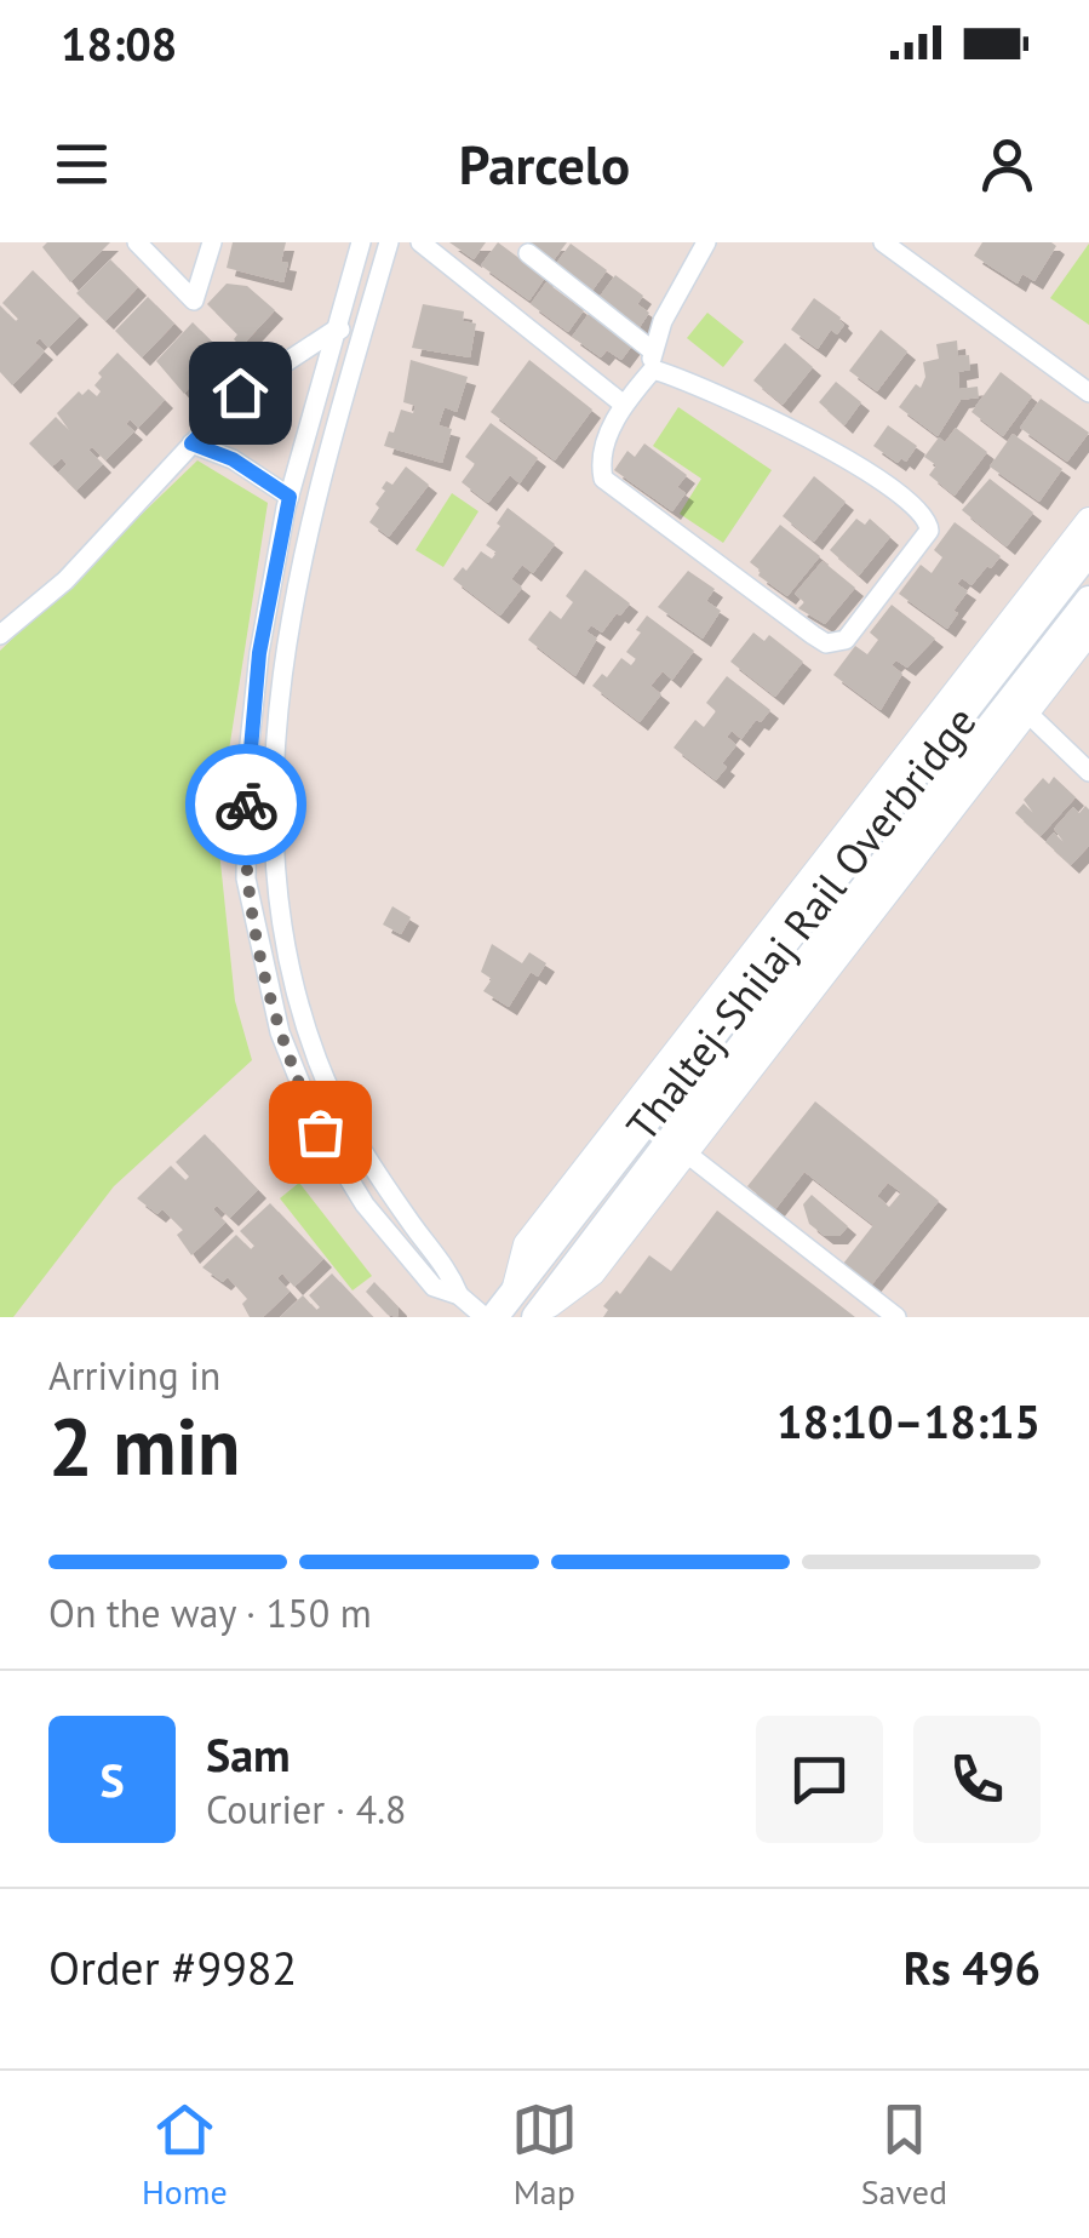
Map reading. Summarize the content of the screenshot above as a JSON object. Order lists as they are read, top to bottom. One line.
{"streets":{"main road":["Thaltej-Shilaj Rail Overbridge"]},"page":{"status":"18:08","header":"Parcelo","heading":["2 min","Arriving in","18:10–18:15"],"panel":["Sam","Courier · 4.8","Order #9982","Rs 496"],"bar":"On the way · 150 m","round":"S","tabs":["Home","Map","Saved"]}}
